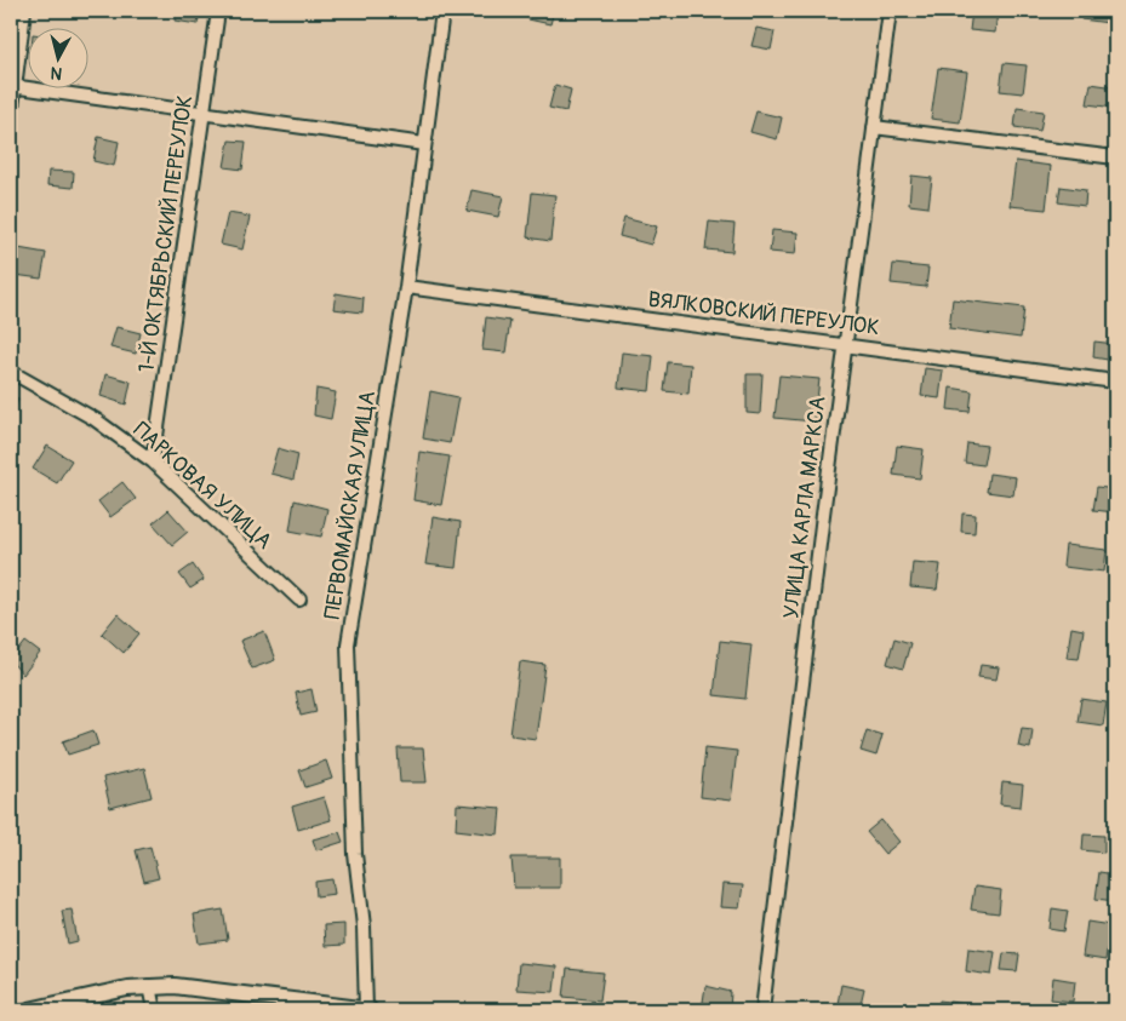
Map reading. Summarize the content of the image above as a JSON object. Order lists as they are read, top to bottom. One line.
{"streets":{"street":["1-Й ОКТЯБРЬСКИЙ ПЕРЕУЛОК","ВЯЛКОВСКИЙ ПЕРЕУЛОК","ПАРКОВАЯ УЛИЦА","ПЕРВОМАЙСКАЯ УЛИЦА","УЛИЦА КАРЛА МАРКСА"]},"crossings":[["1-Й ОКТЯБРЬСКИЙ ПЕРЕУЛОК","ПАРКОВАЯ УЛИЦА"],["ВЯЛКОВСКИЙ ПЕРЕУЛОК","ПЕРВОМАЙСКАЯ УЛИЦА"],["ВЯЛКОВСКИЙ ПЕРЕУЛОК","УЛИЦА КАРЛА МАРКСА"]],"north":"bottom"}
